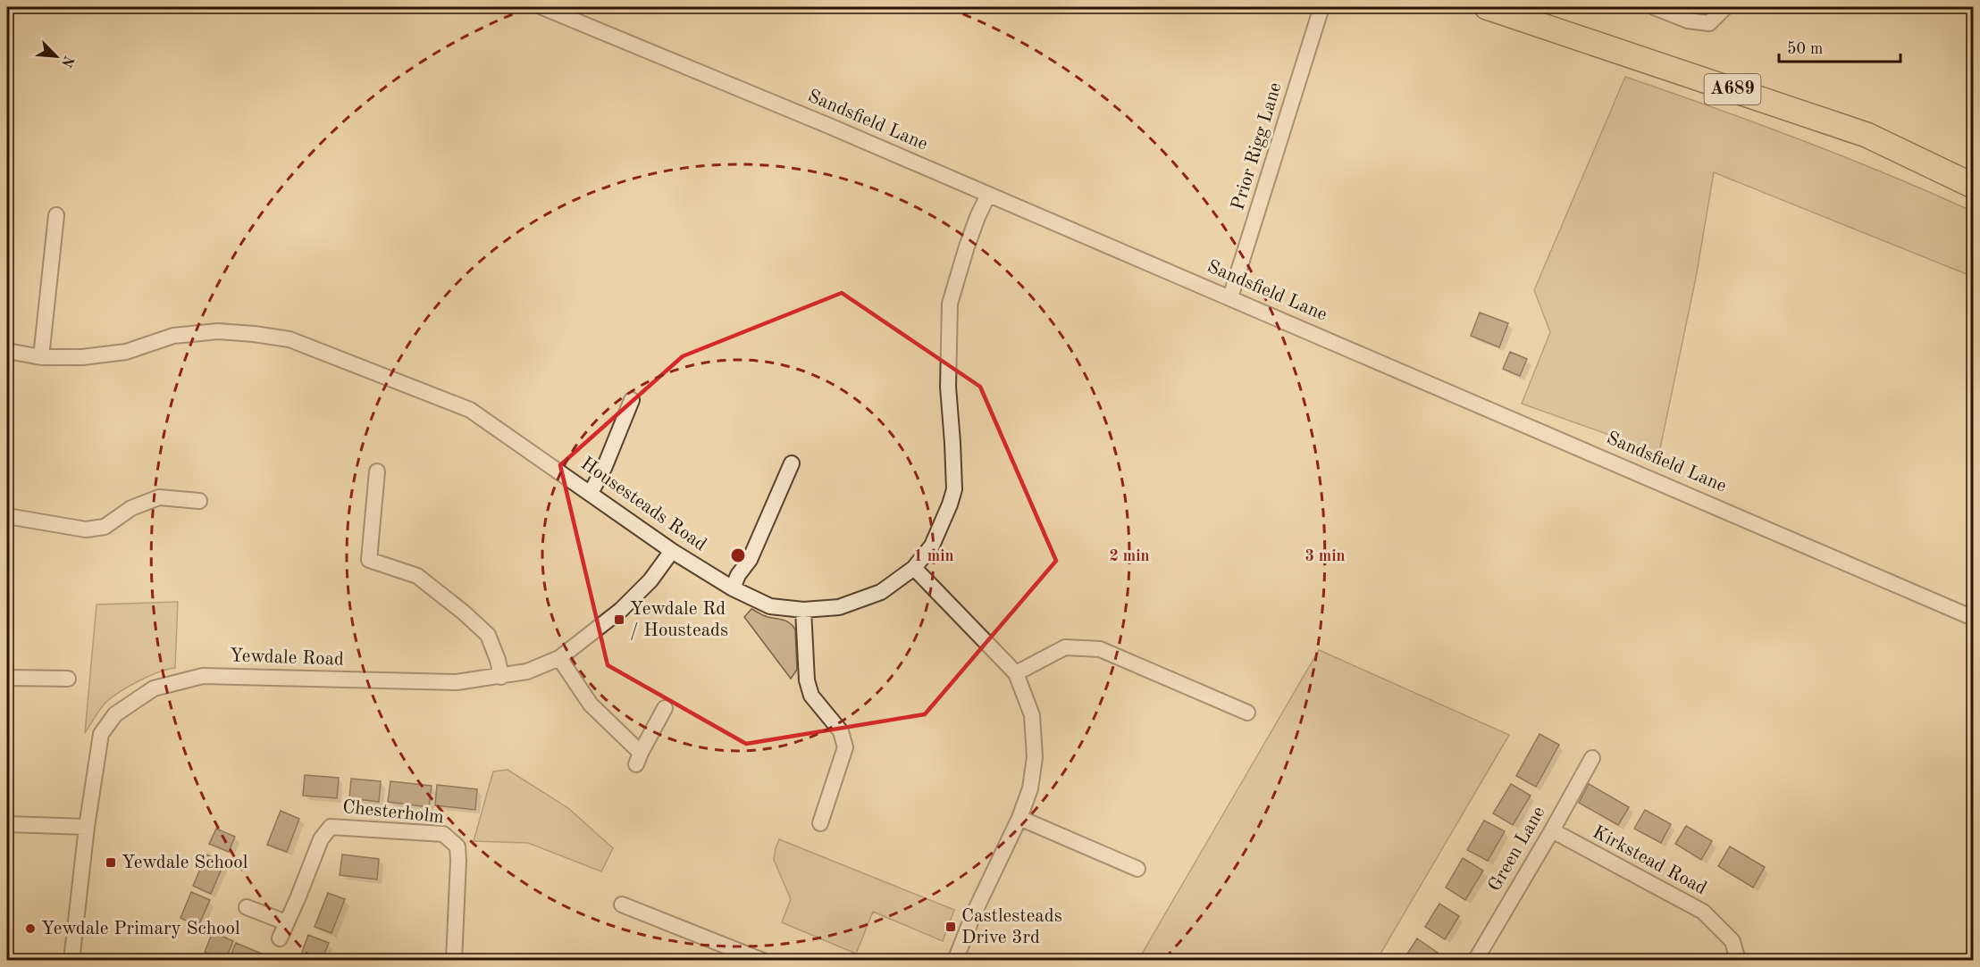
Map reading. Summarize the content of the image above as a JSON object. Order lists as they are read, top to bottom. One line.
{"streets":{"highway":["A689"],"street":["Sandsfield Lane","Prior Rigg Lane","Housesteads Road","Yewdale Road","Chesterholm","Green Lane","Kirkstead Road"]},"crossings":[["Sandsfield Lane","Prior Rigg Lane"],["Sandsfield Lane","Housesteads Road"],["Housesteads Road","Yewdale Road"],["Green Lane","Kirkstead Road"]],"places":{"transit":["Yewdale Rd / Housteads","Yewdale School","Castlesteads Drive 3rd"],"other":["Yewdale Primary School"]},"scale_bar":"50 m","north":"bottom right","rings":["1 min","2 min","3 min"]}
